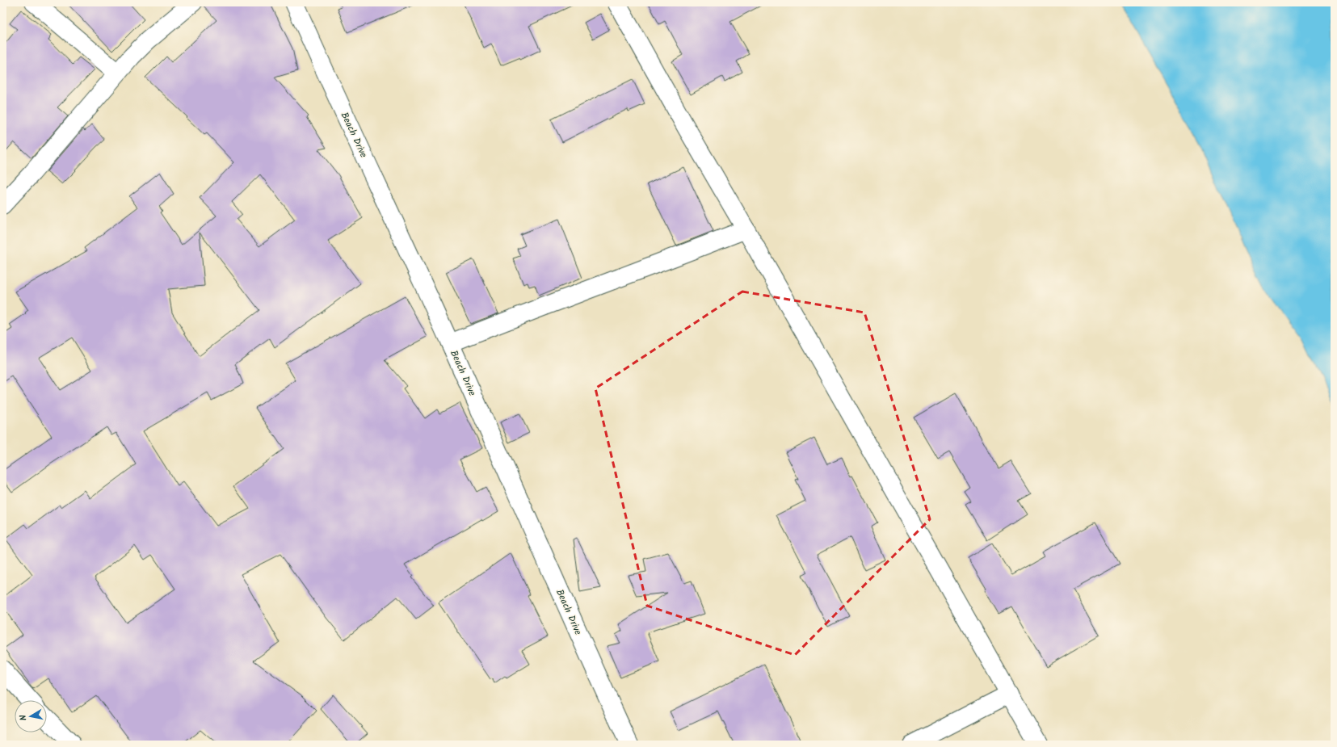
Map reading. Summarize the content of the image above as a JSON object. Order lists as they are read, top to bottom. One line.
{"streets":{"street":["Beach Drive"]},"north":"left"}
